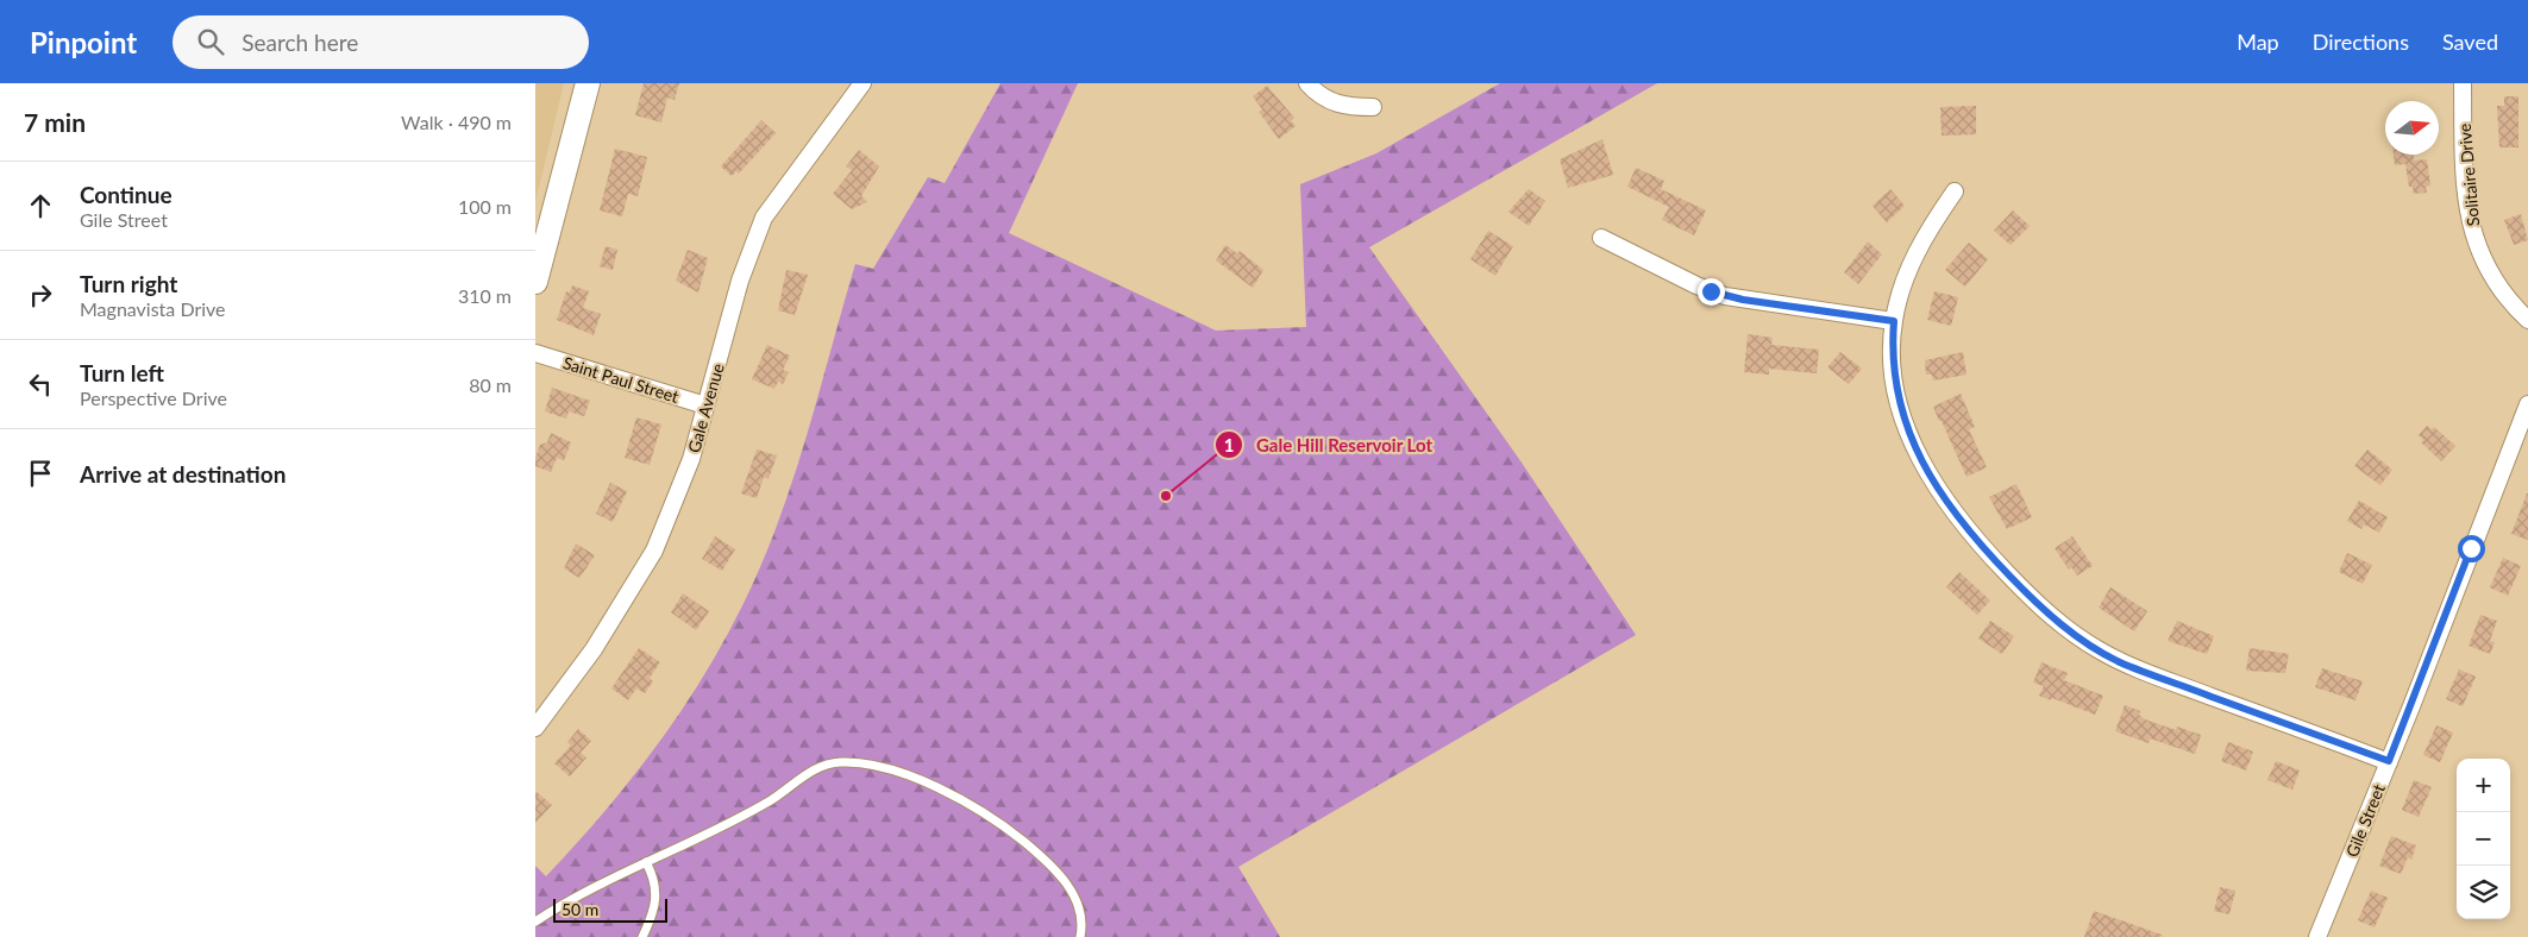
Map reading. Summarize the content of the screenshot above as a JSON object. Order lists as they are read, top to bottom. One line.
{"streets":{"street":["Solitaire Drive","Saint Paul Street","Gale Avenue","Gile Street"]},"crossings":[["Saint Paul Street","Gale Avenue"]],"places":["Gale Hill Reservoir Lot"],"scale_bar":"50 m","north":"right","page":{"header":"Pinpoint","search":"Search here","nav":["Map","Directions","Saved"],"heading":["7 min","Walk · 490 m"],"list":[["Continue","Gile Street","100 m"],["Turn right","Magnavista Drive","310 m"],["Turn left","Perspective Drive","80 m"],"Arrive at destination"],"map_buttons":["+","−"],"scale":"50 m"}}
